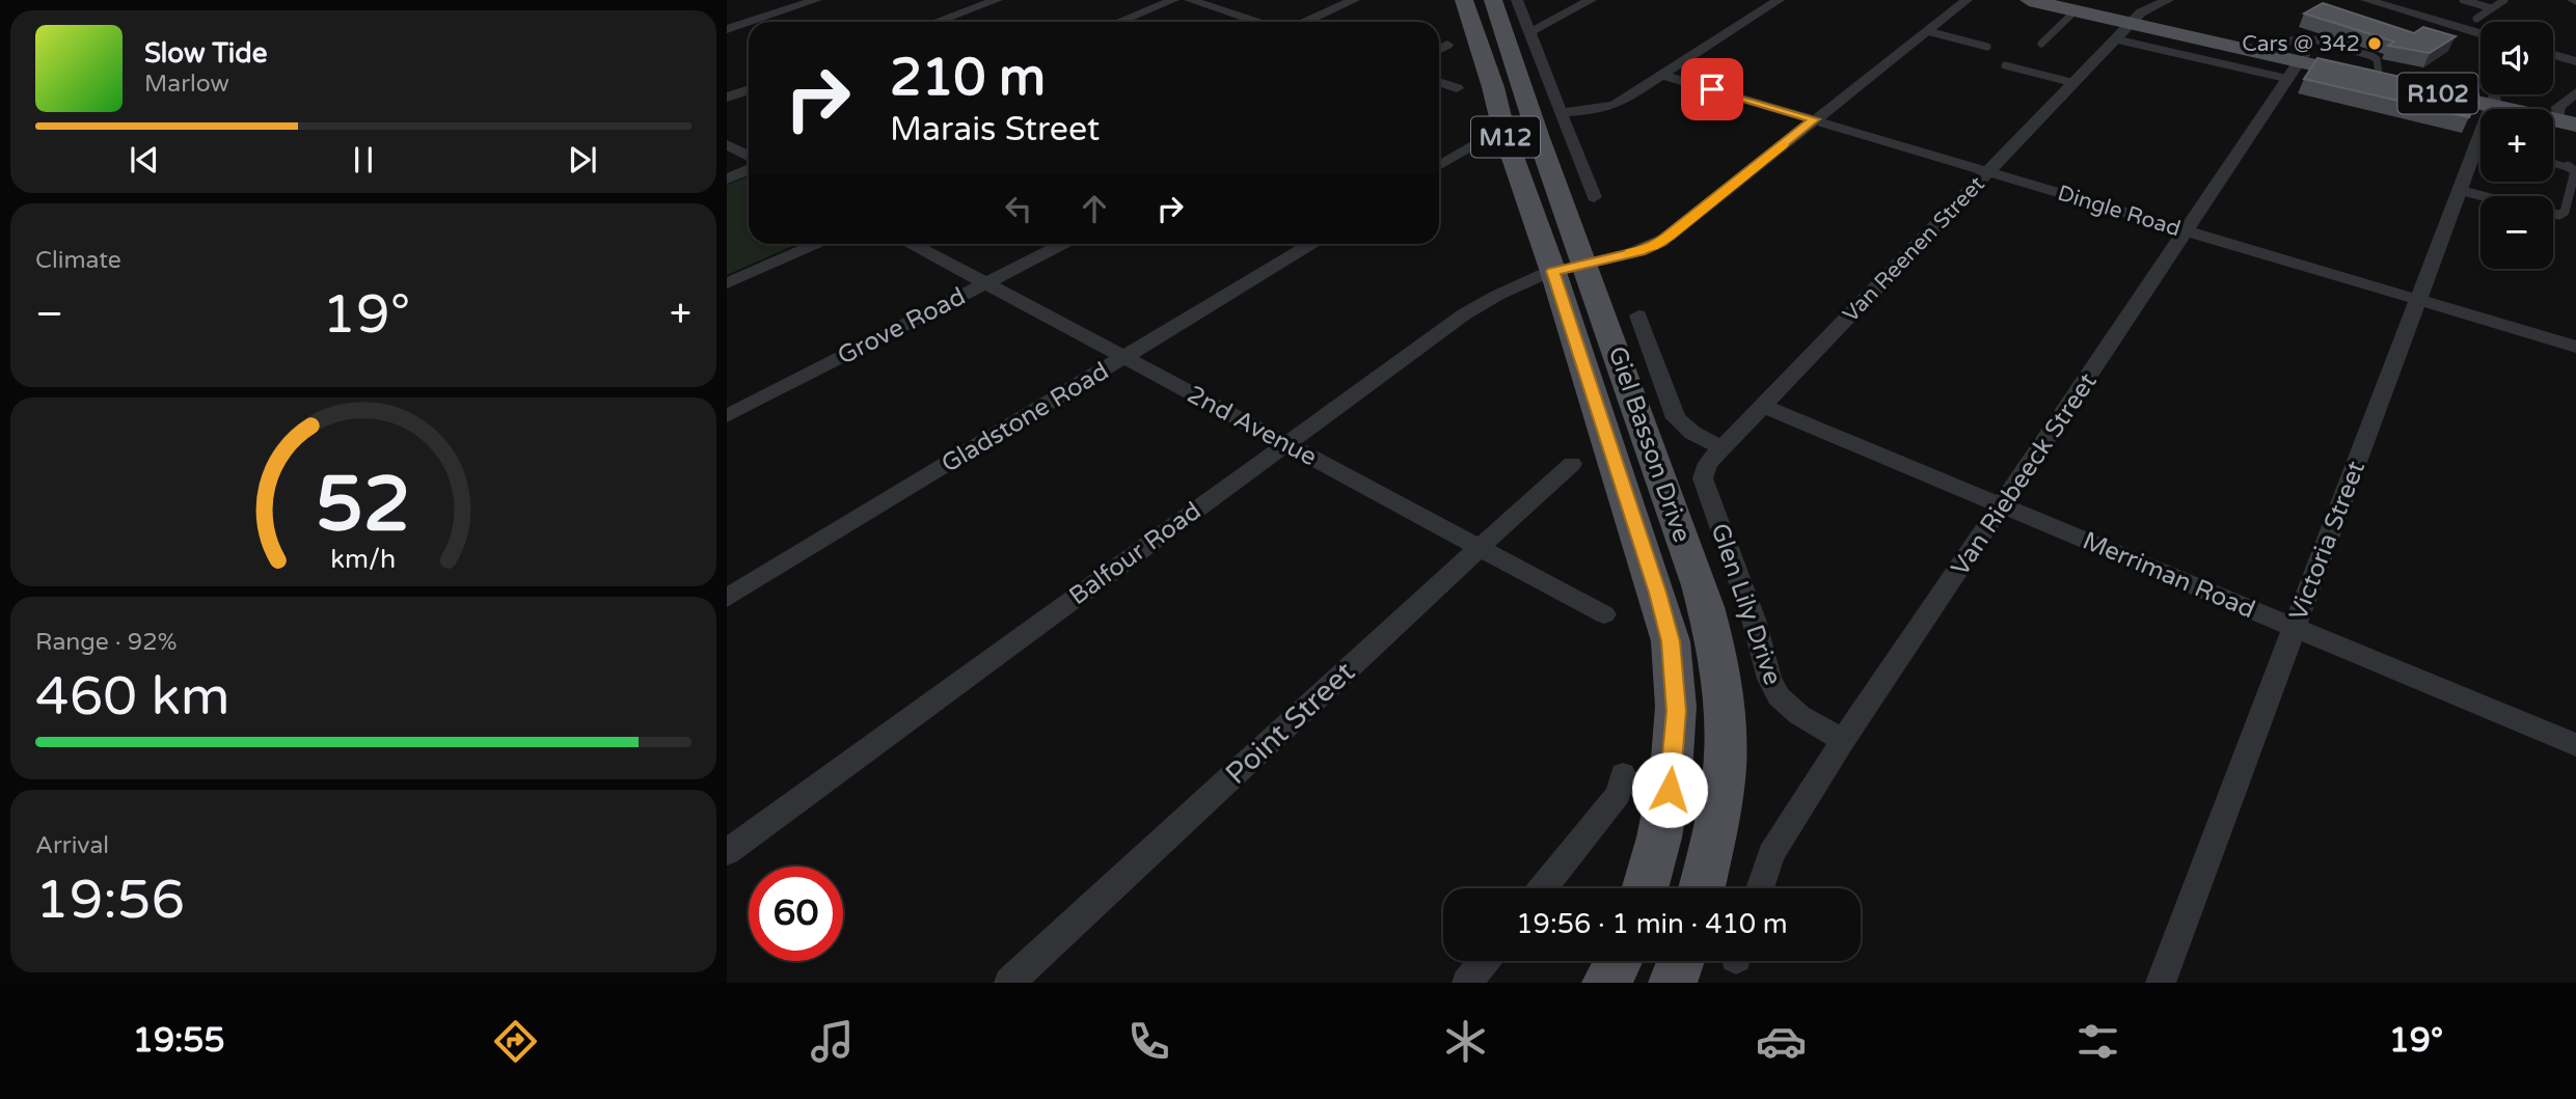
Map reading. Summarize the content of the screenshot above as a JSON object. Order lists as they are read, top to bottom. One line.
{"streets":{"main road":["R102","M12","Giel Basson Drive"],"street":["Dingle Road","Van Reenen Street","Grove Road","Gladstone Road","2nd Avenue","Van Riebeeck Street","Victoria Street","Balfour Road","Merriman Road","Glen Lily Drive","Point Street"]},"crossings":[["R102","Van Reenen Street"],["R102","Van Riebeeck Street"],["R102","Victoria Street"],["Dingle Road","Van Reenen Street"],["Dingle Road","Van Riebeeck Street"],["Dingle Road","Victoria Street"],["Dingle Road","Balfour Road"],["Van Reenen Street","Merriman Road"],["Van Reenen Street","Glen Lily Drive"],["Grove Road","2nd Avenue"],["Gladstone Road","2nd Avenue"],["2nd Avenue","Balfour Road"],["2nd Avenue","Point Street"],["Giel Basson Drive","Balfour Road"],["Van Riebeeck Street","Merriman Road"],["Van Riebeeck Street","Glen Lily Drive"],["Victoria Street","Merriman Road"]],"places":["Cars @ 342"],"page":{"map_buttons":["+","−"],"turn":["210 m","Marais Street"],"song":["Slow Tide","Marlow"],"tile":["Climate",["Range · 92%","460 km"],["Arrival","19:56"]],"heat":["−","19°","+"],"limit":"60","trip":"19:56 · 1 min · 410 m","tabs":["19:55","19°"],"gauge":["52","km/h"]}}
